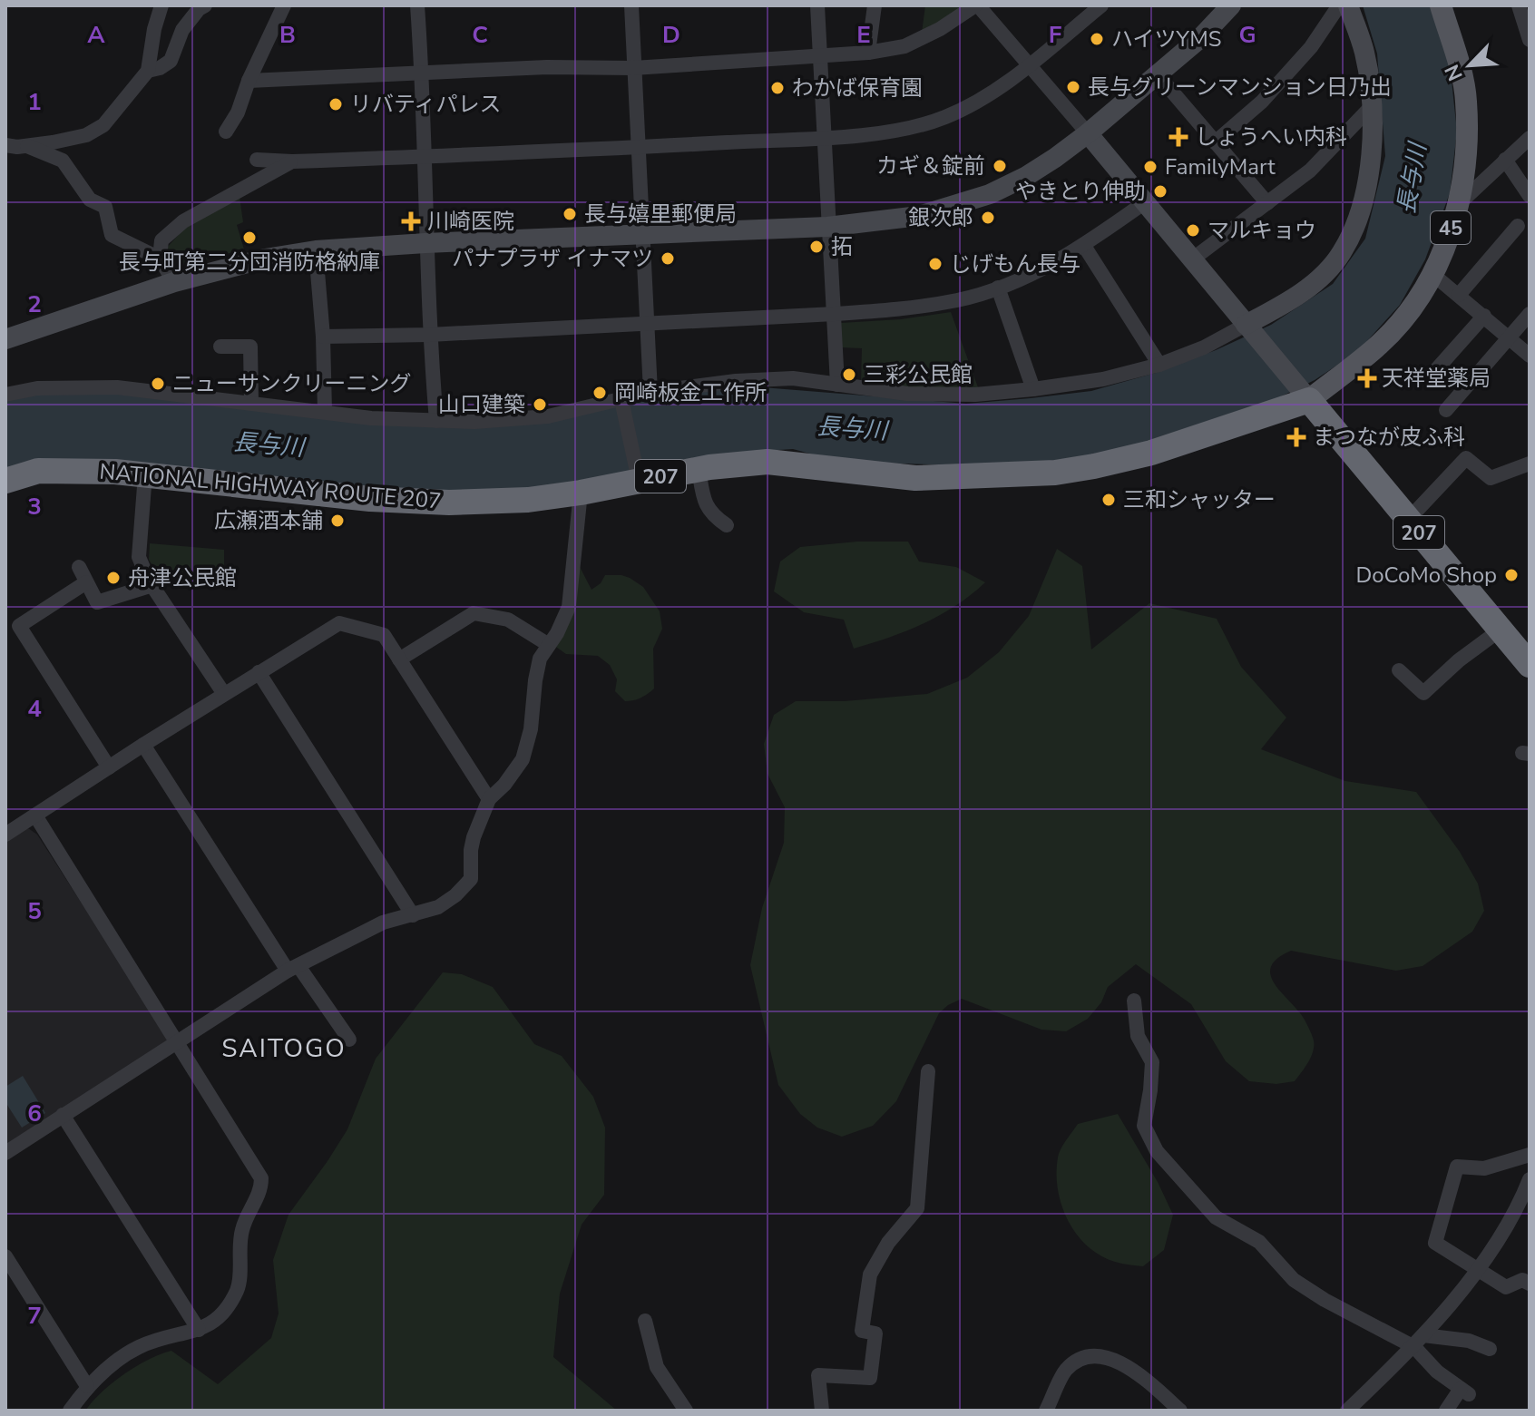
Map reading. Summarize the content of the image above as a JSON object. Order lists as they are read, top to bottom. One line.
{"streets":{"highway":["207","NATIONAL HIGHWAY ROUTE 207"],"main road":["45"]},"crossings":[["45","207"],["45","NATIONAL HIGHWAY ROUTE 207"],["207","NATIONAL HIGHWAY ROUTE 207"]],"districts":["SAITOGO"],"water":["長与川"],"places":{"other":["ハイツYMS","長与グリーンマンション日乃出","わかば保育園","リバティパレス","カギ＆錠前","FamilyMart","やきとり伸助","長与嬉里郵便局","銀次郎","マルキョウ","長与町第二分団消防格納庫","拓","パナプラザ イナマツ","じげもん長与","三彩公民館","ニューサンクリーニング","岡崎板金工作所","山口建築","三和シャッター","広瀬酒本舗","DoCoMo Shop","舟津公民館"],"health":["しょうへい内科","川崎医院","天祥堂薬局","まつなが皮ふ科"]},"north":"bottom left","grid":{"columns":["A","B","C","D","E","F","G"],"rows":["1","2","3","4","5","6","7"]}}
